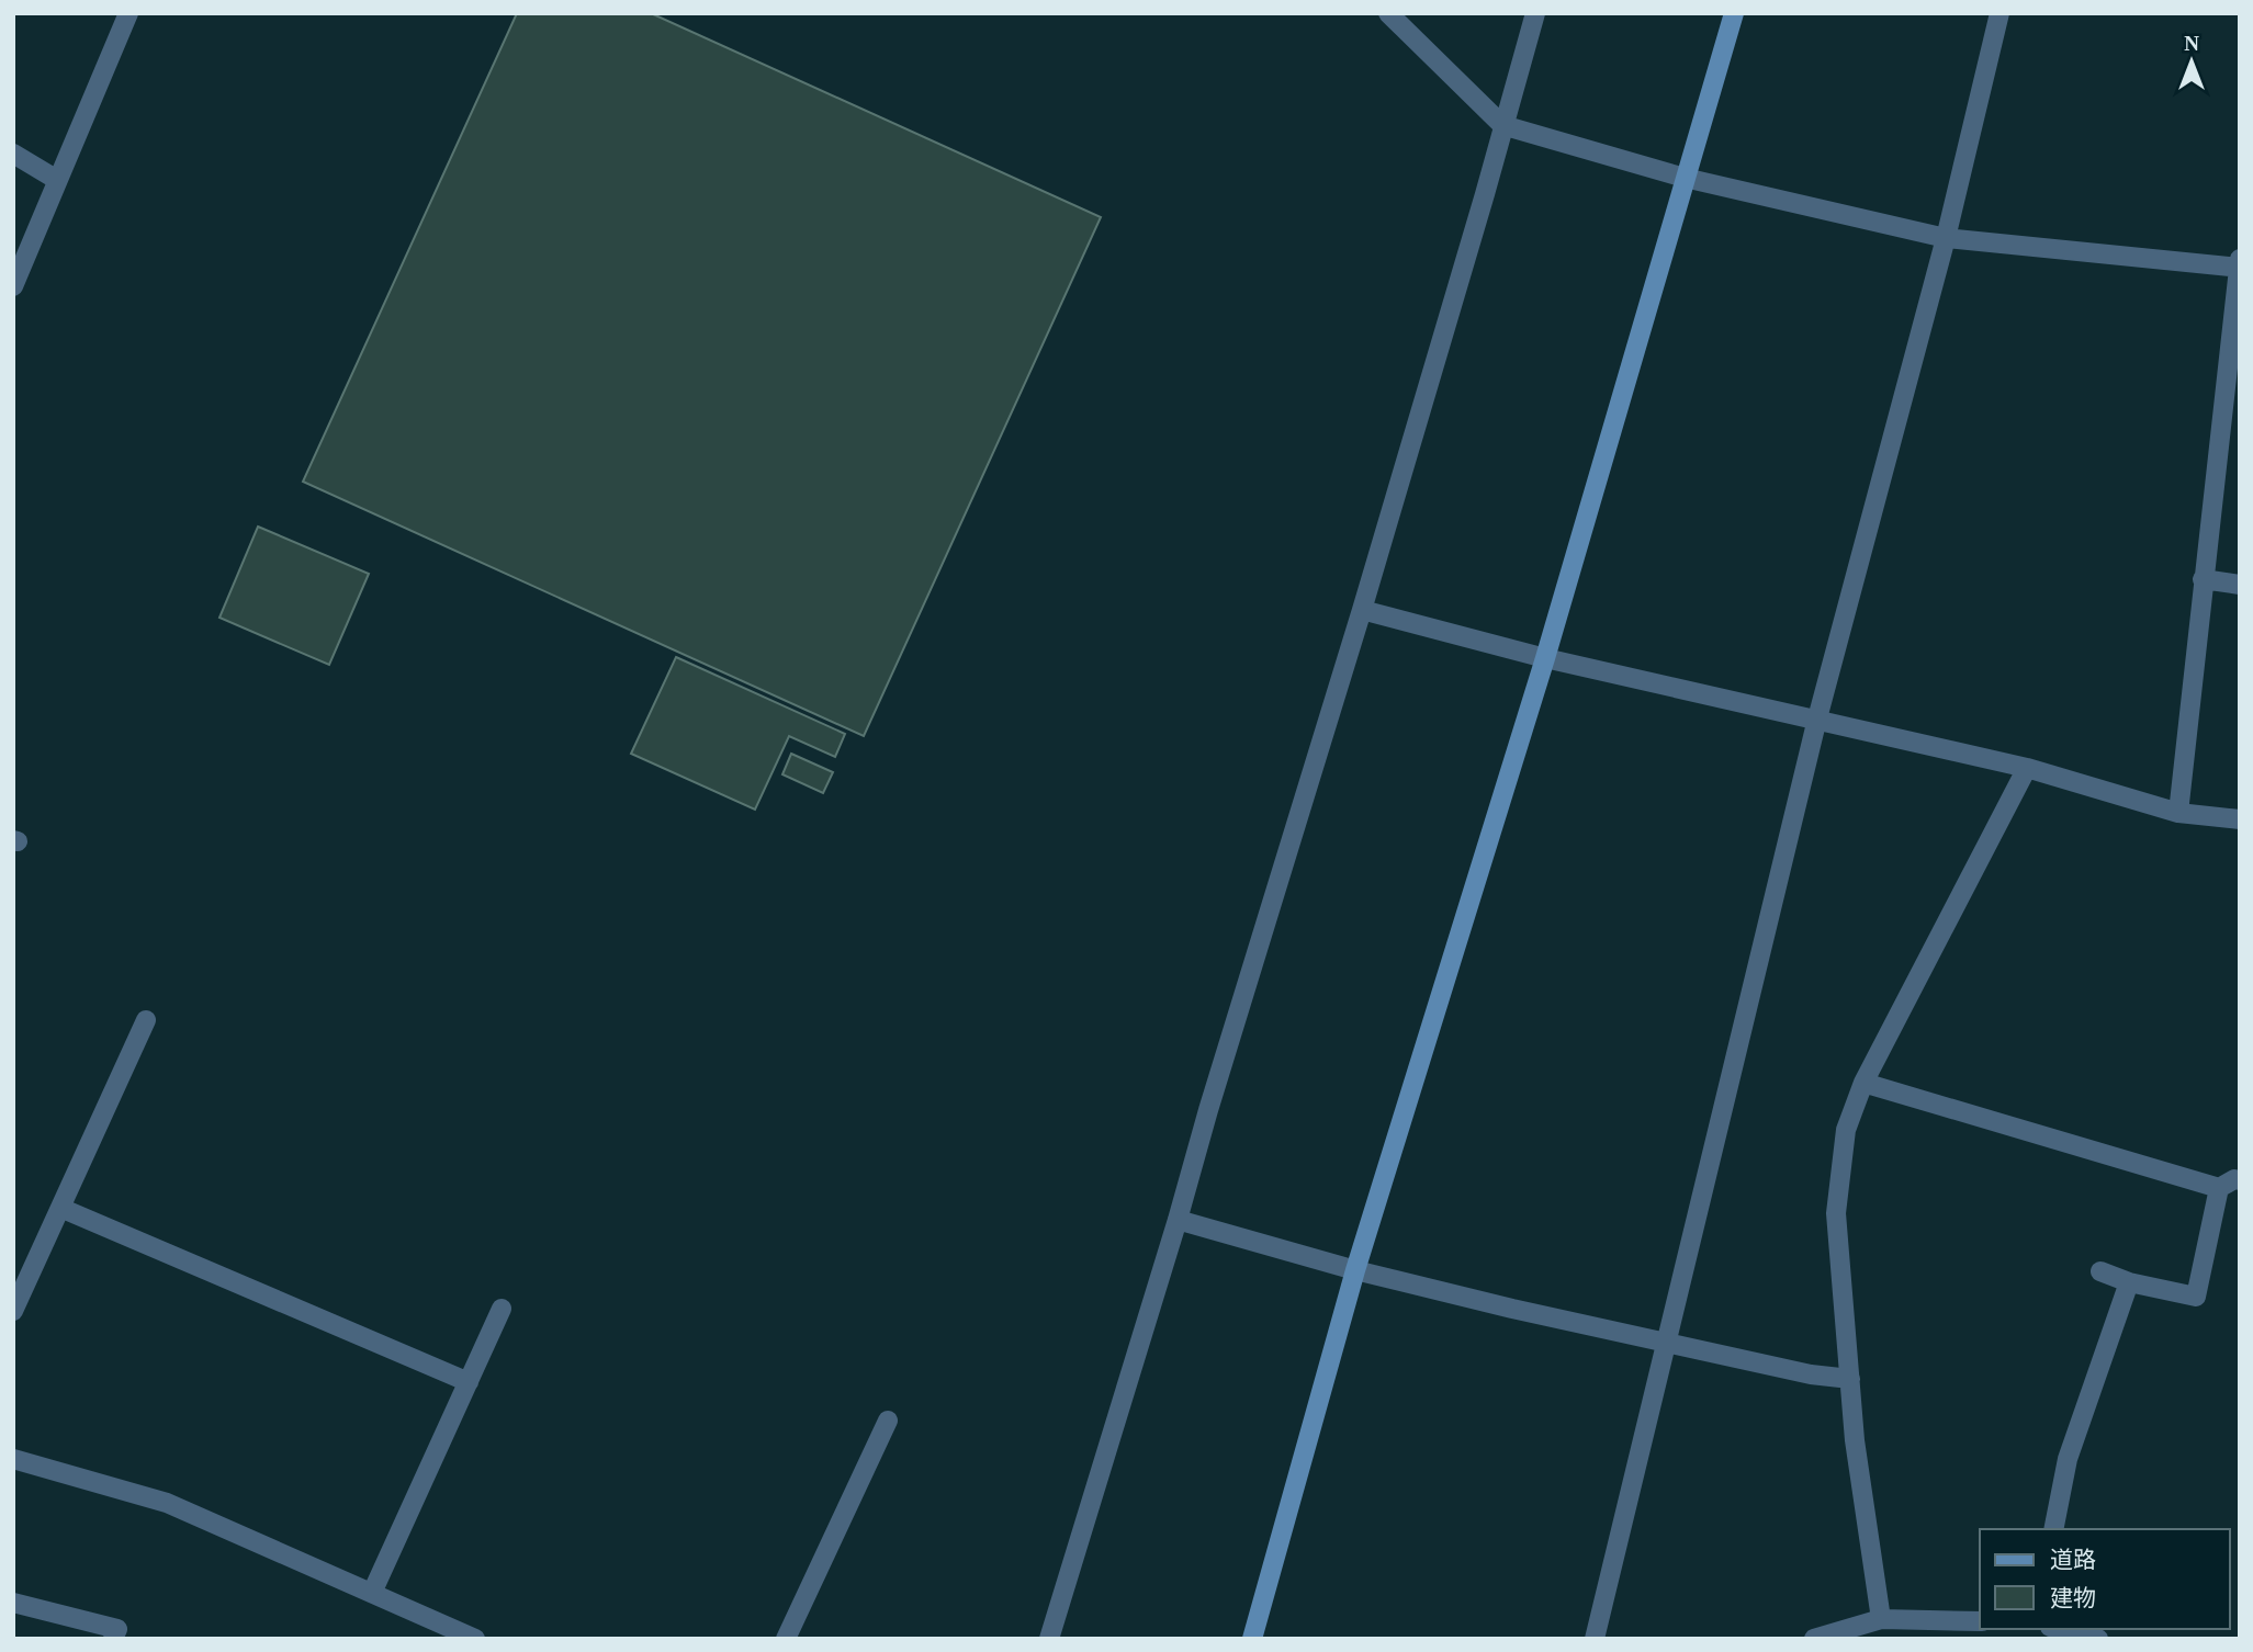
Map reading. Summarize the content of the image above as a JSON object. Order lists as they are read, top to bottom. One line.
{"legend":["道路","建物"],"north":"top"}
